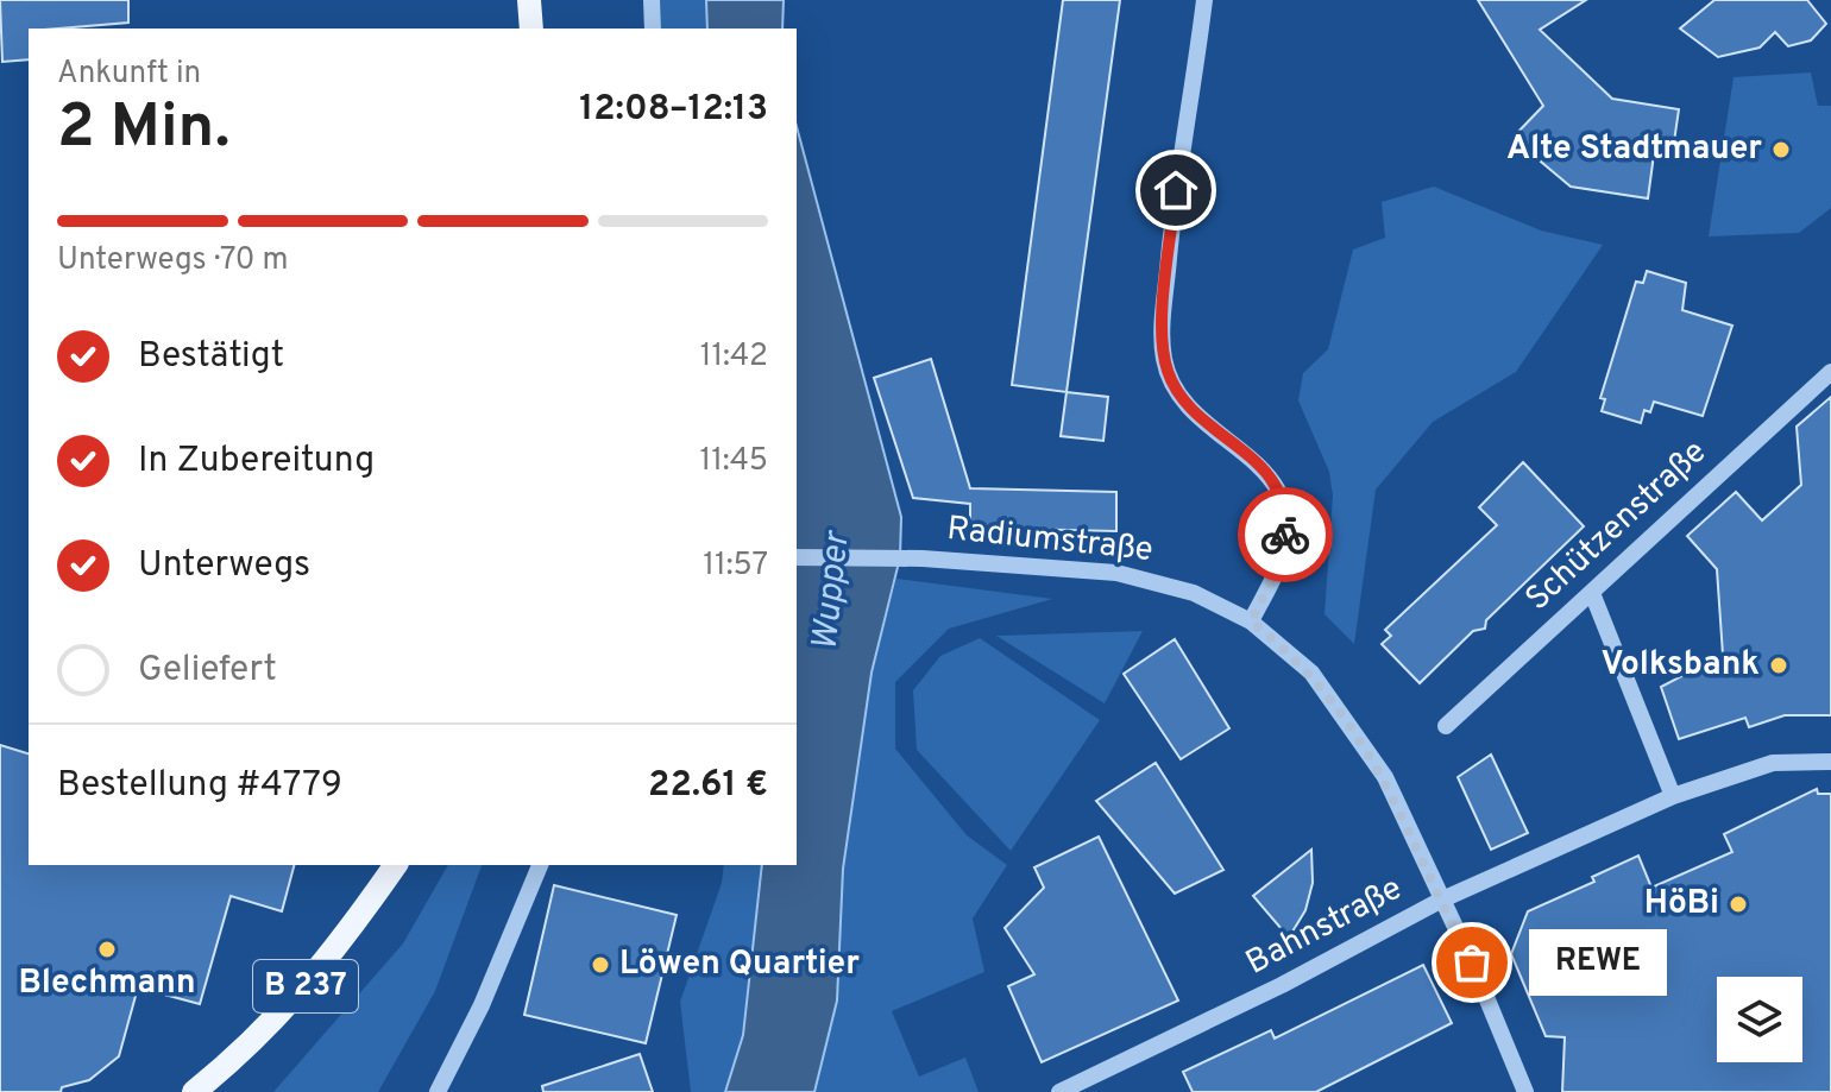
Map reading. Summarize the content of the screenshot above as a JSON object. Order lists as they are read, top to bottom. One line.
{"streets":{"main road":["B 237"],"street":["Schützenstraße","Radiumstraße","Bahnstraße"]},"crossings":[["Radiumstraße","Bahnstraße"]],"water":["Wupper"],"places":["Alte Stadtmauer","Volksbank","HöBi","Blechmann","REWE","Löwen Quartier"],"page":{"heading":["2 Min.","Ankunft in","12:08–12:13"],"panel":["Bestellung #4779","22.61 €"],"bar":"Unterwegs · 70 m","list":[["Bestätigt","11:42"],["In Zubereitung","11:45"],["Unterwegs","11:57"],"Geliefert"],"bubble":"REWE"}}
